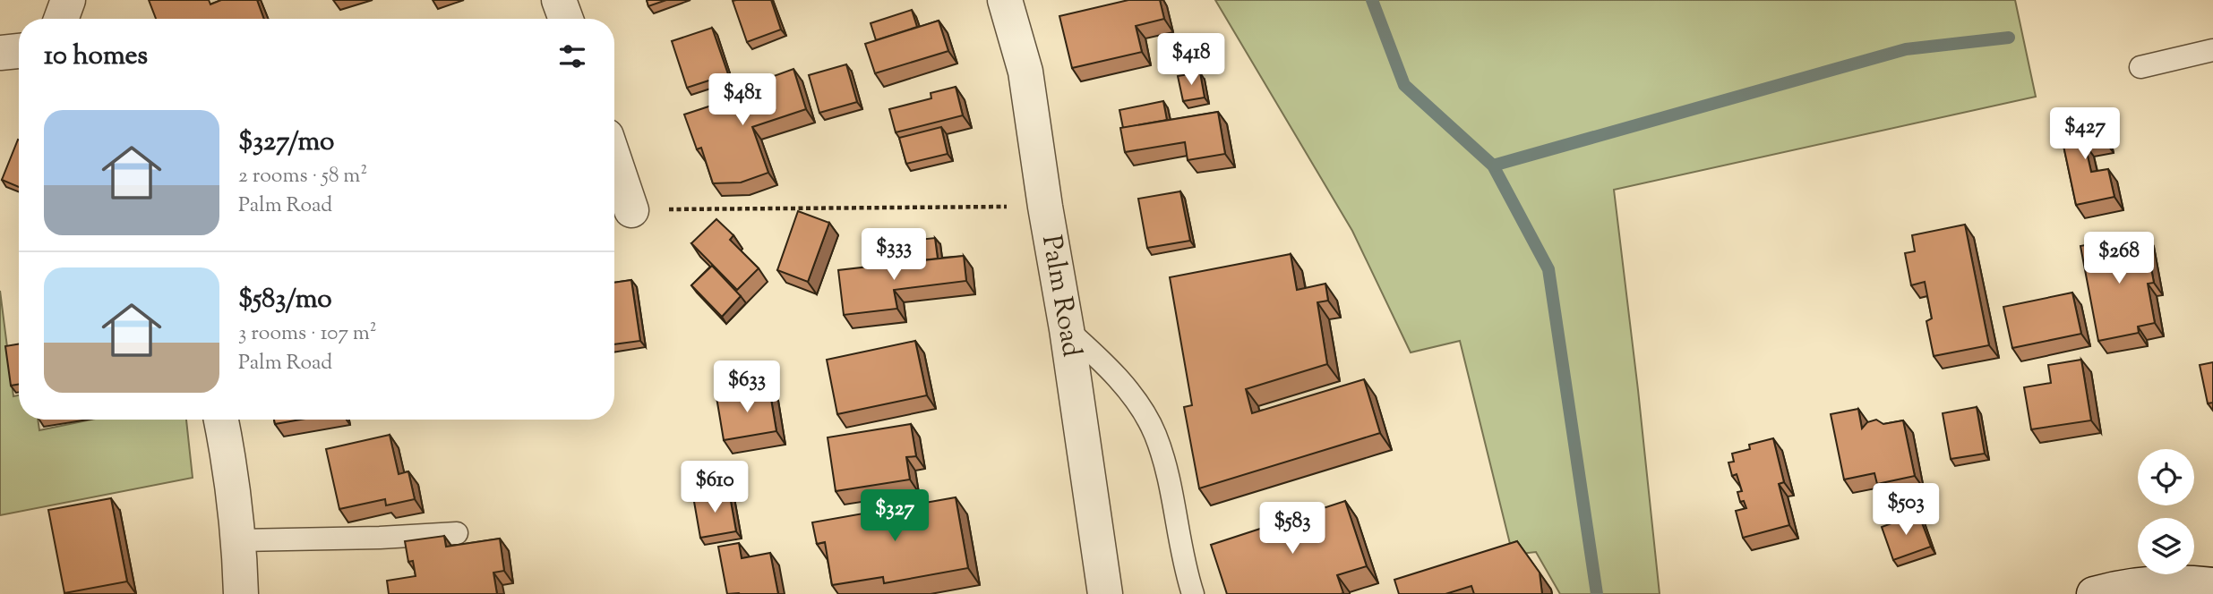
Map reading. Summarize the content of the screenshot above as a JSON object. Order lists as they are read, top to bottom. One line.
{"streets":{"street":["Palm Road"]},"page":{"heading":"10 homes","price":["$418","$481","$427","$333","$268","$633","$610","$503","$327","$583"],"list":[{"name":"$327/mo","note":"2 rooms · 58 m² · Palm Road"},{"name":"$583/mo","note":"3 rooms · 107 m² · Palm Road"}]}}
